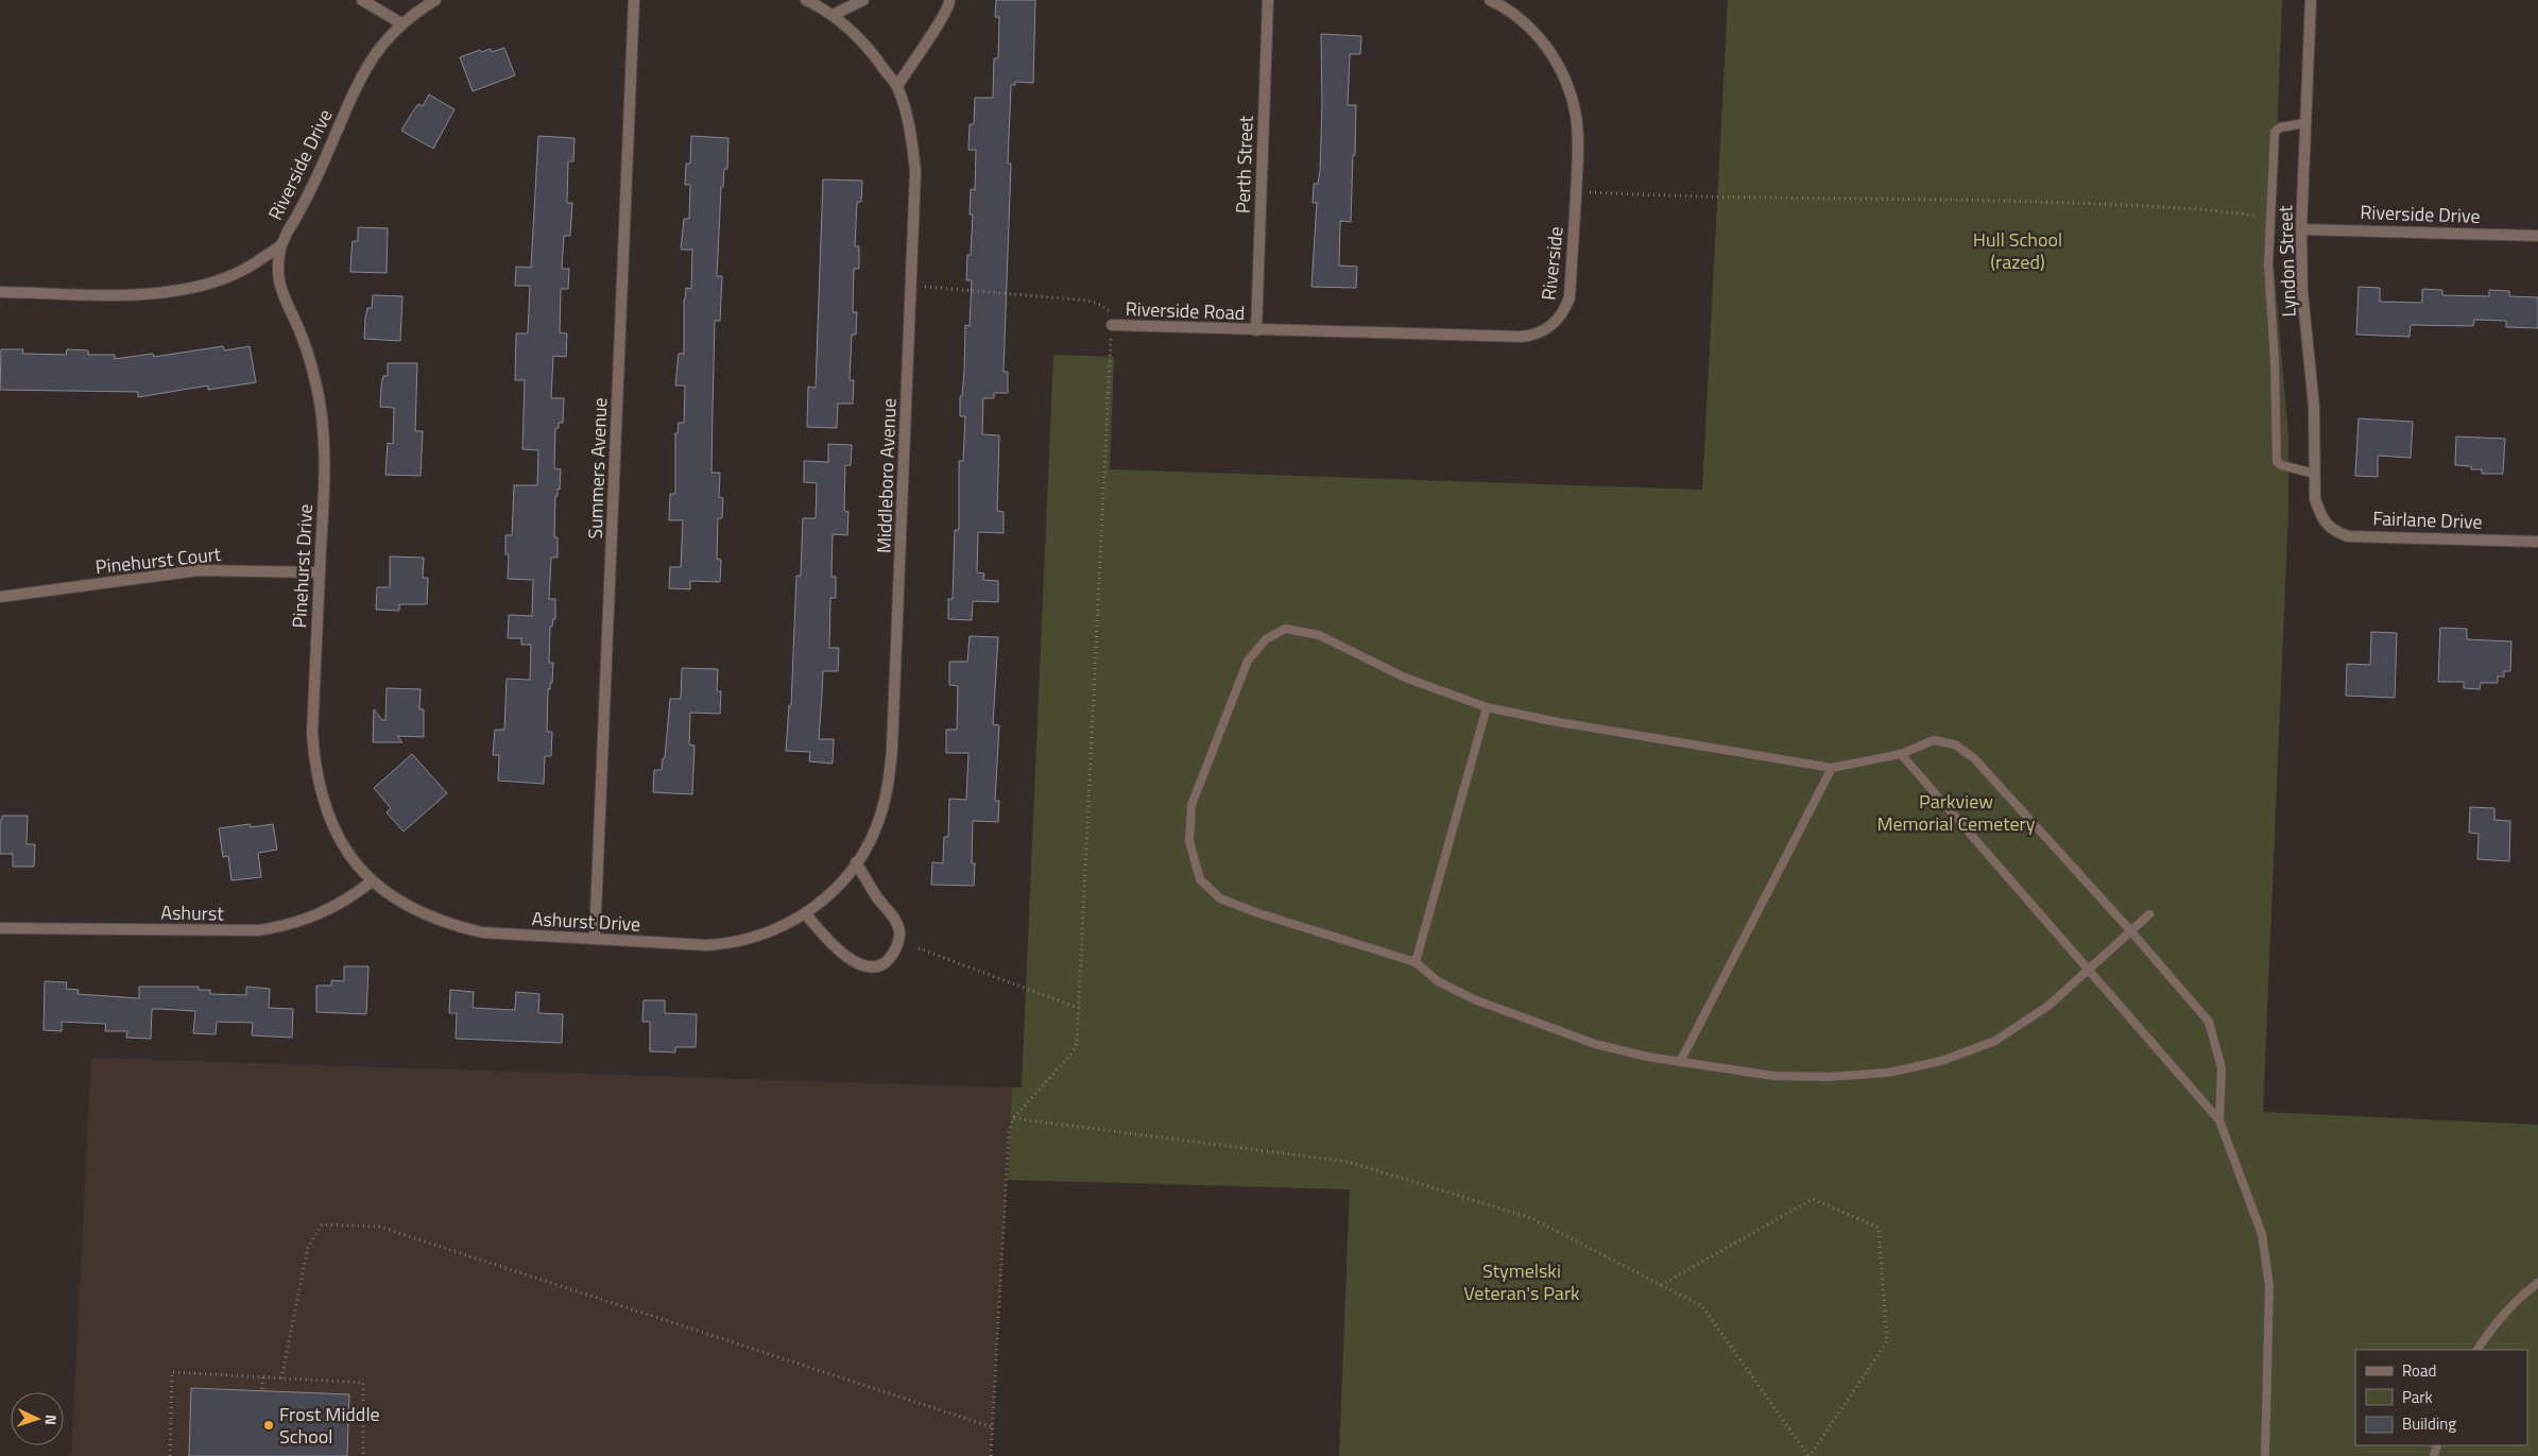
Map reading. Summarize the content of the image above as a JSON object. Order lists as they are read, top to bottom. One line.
{"streets":{"street":["Riverside Drive","Perth Street","Lyndon Street","Riverside","Riverside Road","Summers Avenue","Middleboro Avenue","Fairlane Drive","Pinehurst Court","Pinehurst Drive","Ashurst","Ashurst Drive"]},"crossings":[["Riverside Drive","Lyndon Street"],["Riverside Drive","Pinehurst Drive"],["Perth Street","Riverside"],["Perth Street","Riverside Road"],["Lyndon Street","Fairlane Drive"],["Riverside","Riverside Road"],["Summers Avenue","Ashurst Drive"],["Middleboro Avenue","Ashurst Drive"],["Pinehurst Court","Pinehurst Drive"],["Pinehurst Drive","Ashurst"],["Pinehurst Drive","Ashurst Drive"],["Ashurst","Ashurst Drive"]],"parks":["Hull School (razed)","Parkview Memorial Cemetery","Stymelski Veteran's Park"],"places":["Frost Middle School"],"legend":["Road","Park","Building"],"north":"right"}
